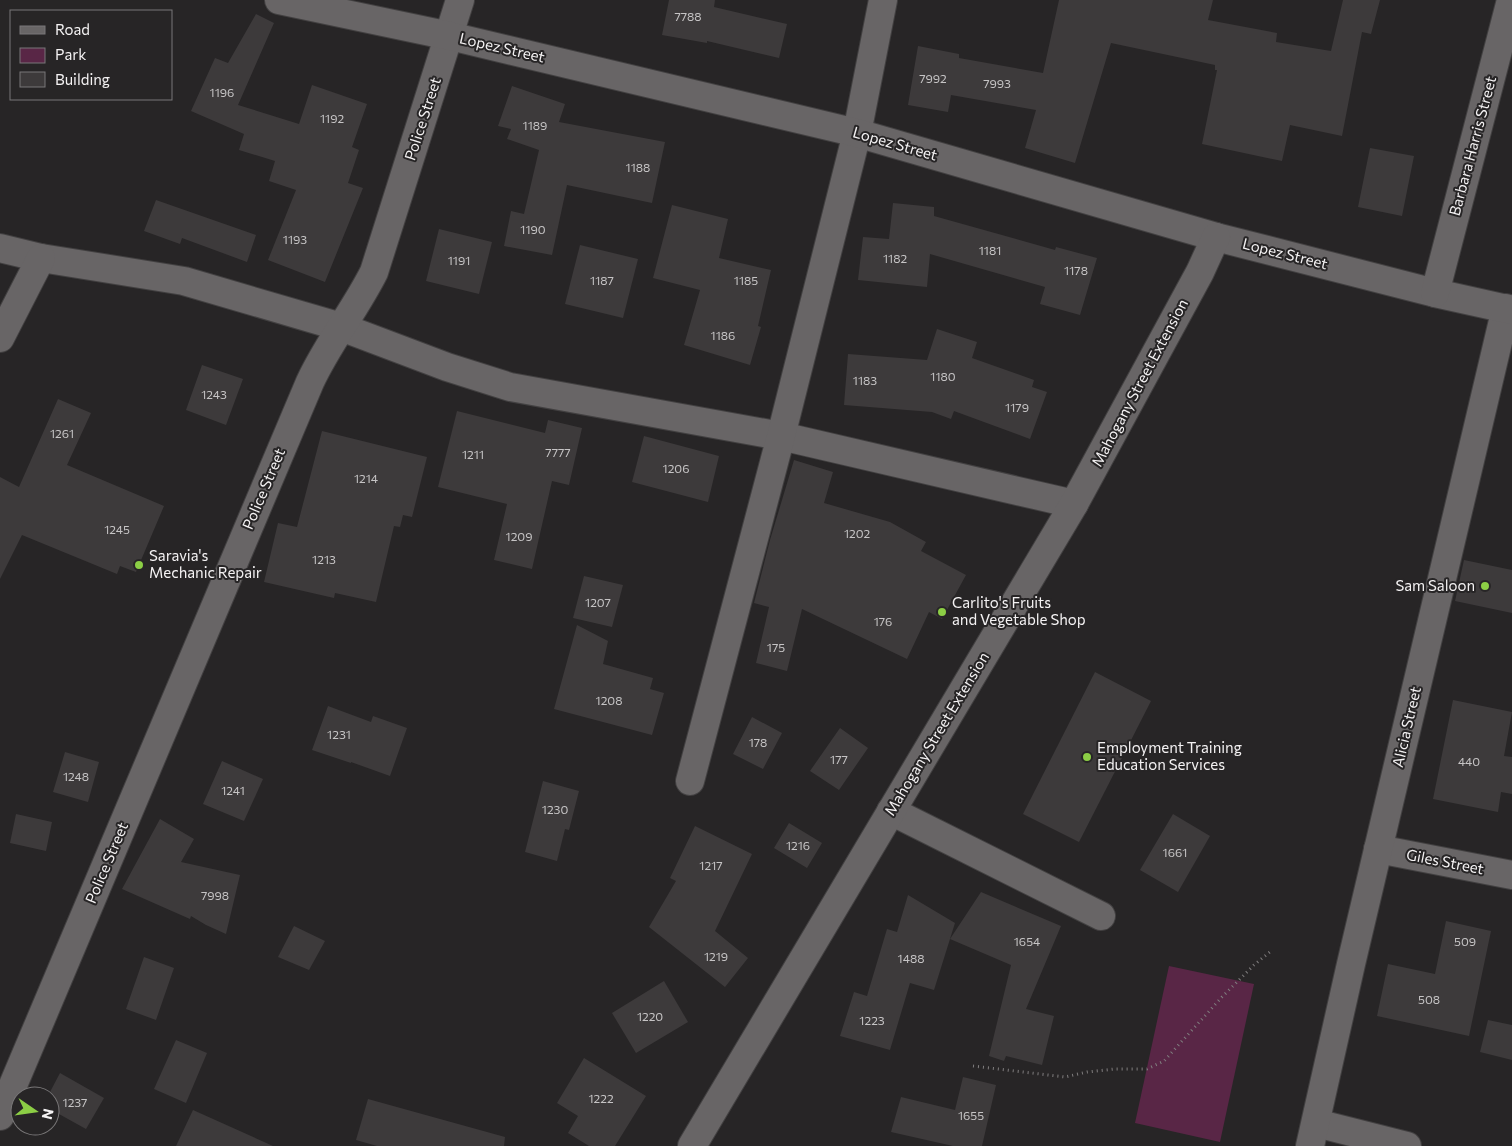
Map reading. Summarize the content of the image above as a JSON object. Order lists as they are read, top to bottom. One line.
{"streets":{"street":["Lopez Street","Police Street","Barbara Harris Street","Mahogany Street Extension","Alicia Street","Giles Street"]},"crossings":[["Lopez Street","Police Street"],["Lopez Street","Barbara Harris Street"],["Lopez Street","Mahogany Street Extension"],["Lopez Street","Alicia Street"],["Alicia Street","Giles Street"]],"places":["Saravia's Mechanic Repair","Sam Saloon","Carlito's Fruits and Vegetable Shop","Employment Training Education Services"],"house_numbers":["7788","7992","7993","1196","1192","1189","1188","1190","1193","1181","1182","1191","1178","1187","1185","1186","1180","1183","1243","1179","1261","7777","1211","1206","1214","1245","1202","1209","1213","1207","176","175","1208","1231","178","177","440","1248","1241","1230","1216","1661","1217","7998","1654","509","1219","1488","508","1220","1223","1222","1237","1655"],"legend":["Road","Park","Building"],"north":"right"}
